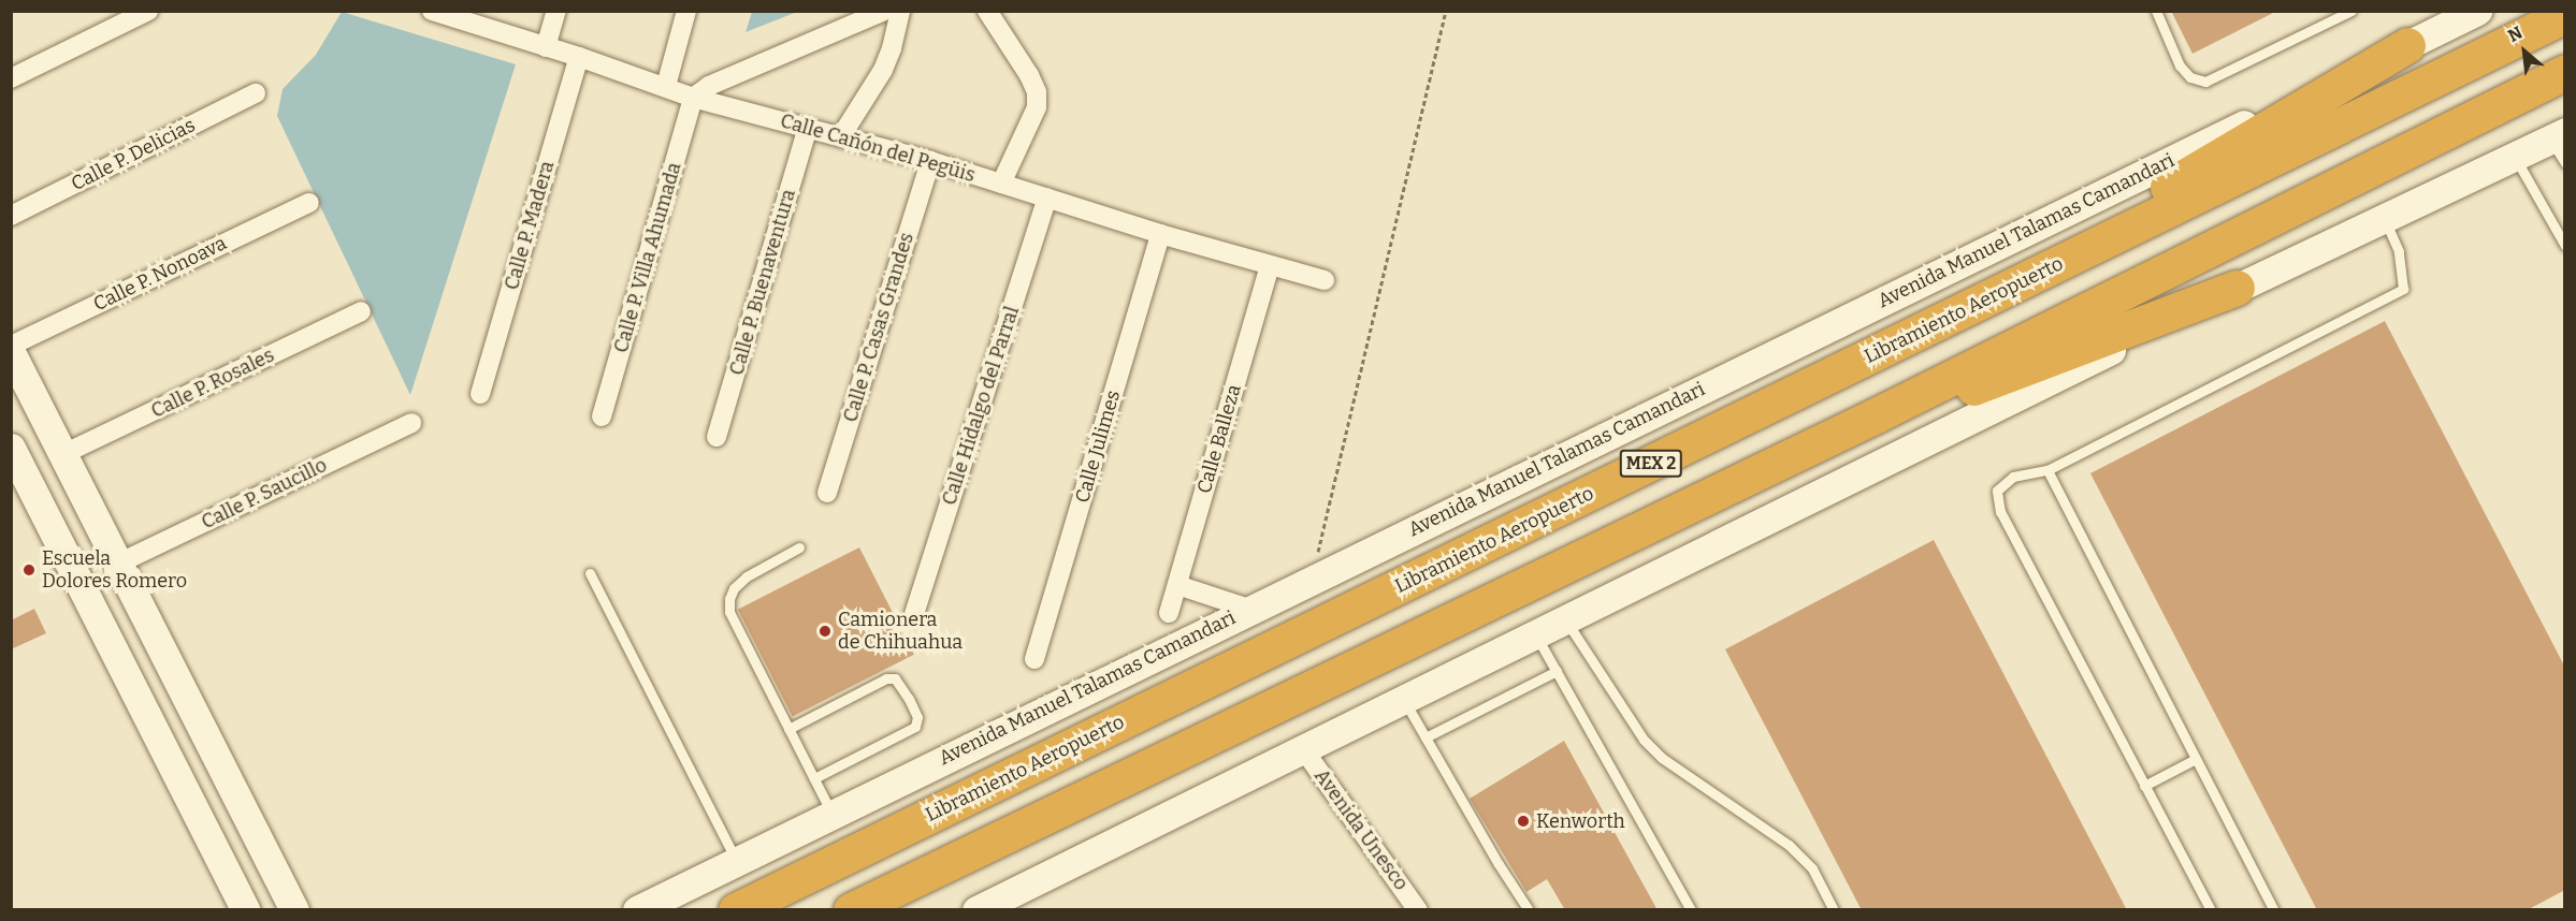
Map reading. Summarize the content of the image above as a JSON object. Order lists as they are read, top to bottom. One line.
{"streets":{"highway":["Libramiento Aeropuerto","MEX 2"],"main road":["Avenida Manuel Talamas Camandari"],"street":["Calle Cañón del Pegüis","Calle P. Delicias","Calle P. Madera","Calle P. Villa Ahumada","Calle P. Nonoava","Calle P. Buenaventura","Calle P. Casas Grandes","Calle P. Rosales","Calle Hidalgo del Parral","Calle Balleza","Calle Julimes","Calle P. Saucillo","Avenida Unesco"]},"crossings":[["Calle Cañón del Pegüis","Calle P. Madera"],["Calle Cañón del Pegüis","Calle P. Villa Ahumada"],["Calle Cañón del Pegüis","Calle P. Buenaventura"],["Calle Cañón del Pegüis","Calle P. Casas Grandes"],["Calle Cañón del Pegüis","Calle Hidalgo del Parral"],["Calle Cañón del Pegüis","Calle Balleza"],["Calle Cañón del Pegüis","Calle Julimes"]],"places":["Escuela Dolores Romero","Camionera de Chihuahua","Kenworth"],"north":"top left"}
